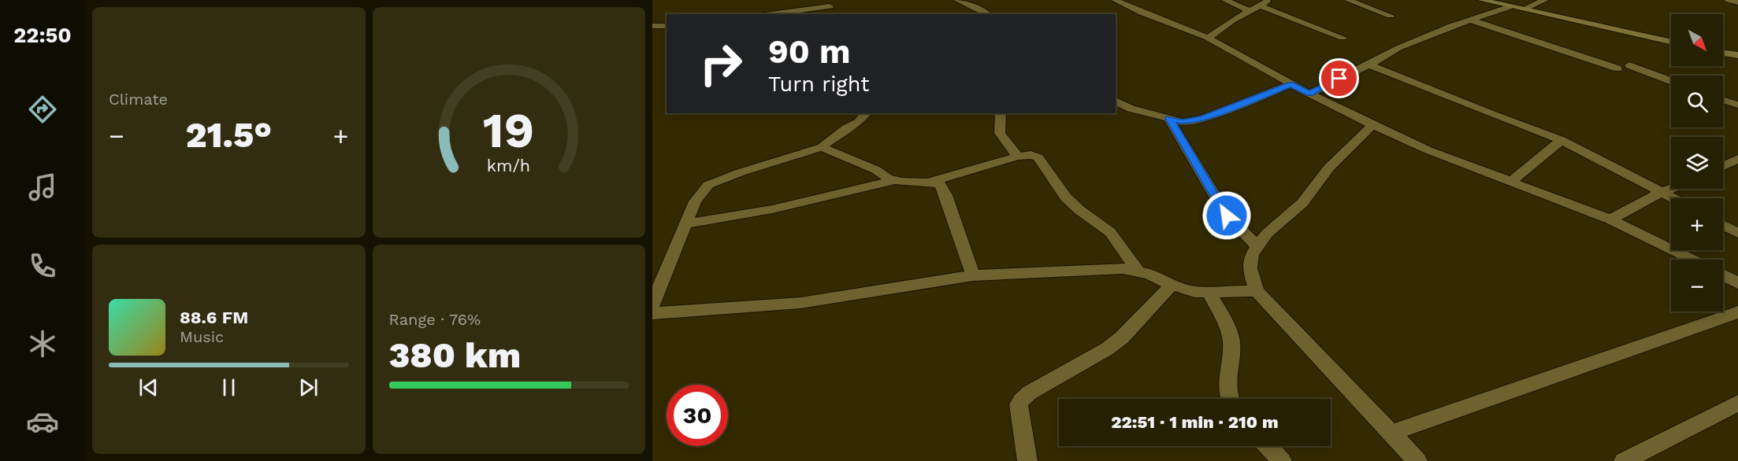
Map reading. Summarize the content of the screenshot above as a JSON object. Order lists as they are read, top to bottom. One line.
{"north":"bottom right","page":{"tabs":"22:50","tile":["Climate",["Range · 76%","380 km"]],"map_buttons":["+","−"],"turn":["90 m","Turn right"],"heat":["−","21.5°","+"],"song":["88.6 FM","Music"],"limit":"30","trip":"22:51 · 1 min · 210 m","gauge":["19","km/h"]}}
